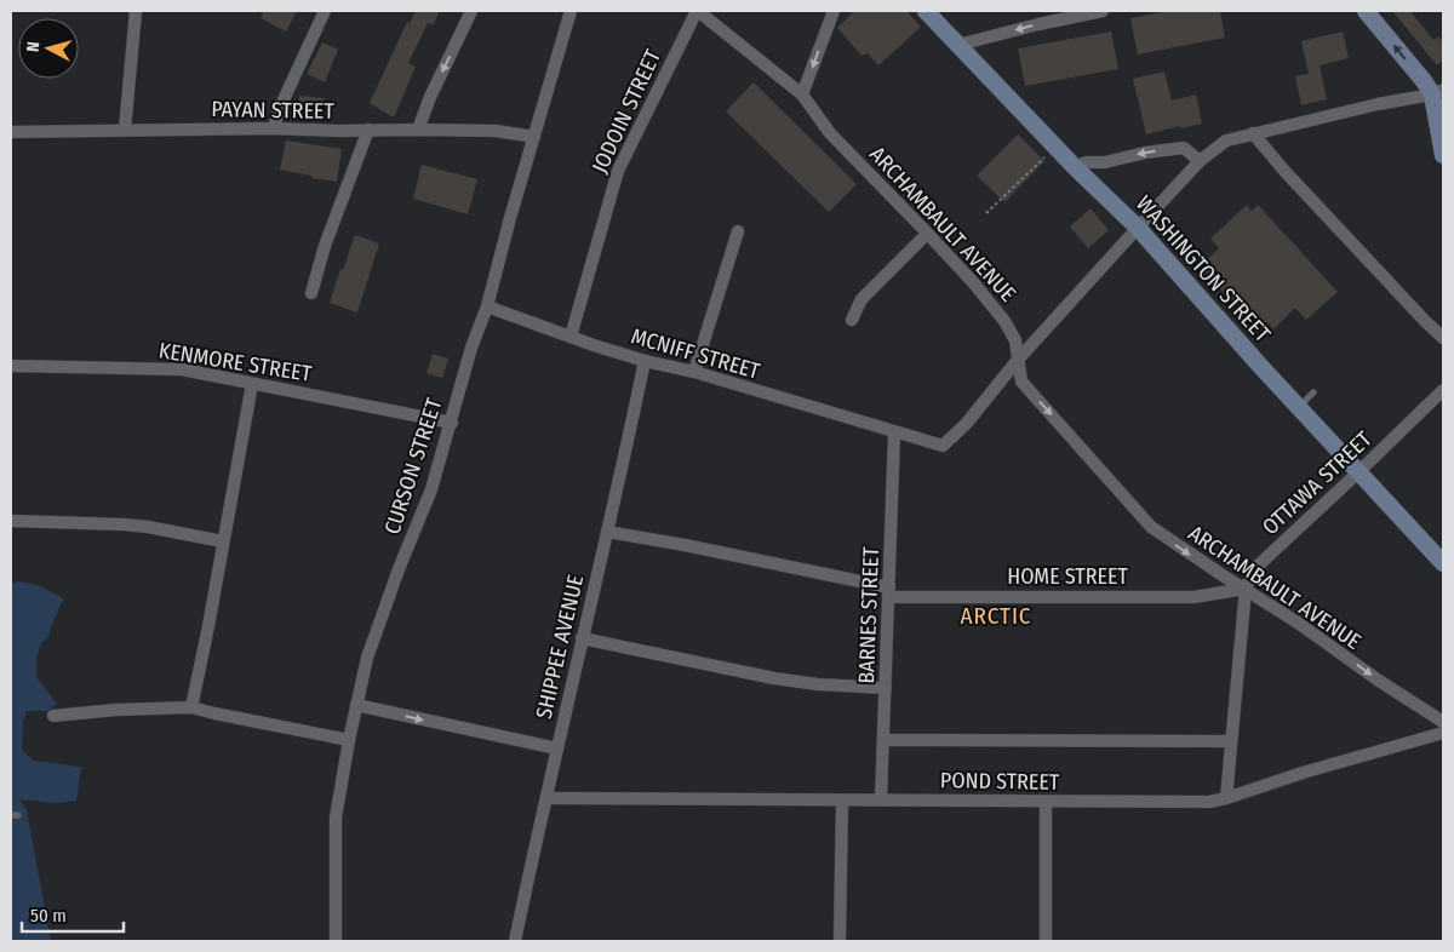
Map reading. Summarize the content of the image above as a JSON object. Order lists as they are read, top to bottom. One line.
{"streets":{"main road":["WASHINGTON STREET"],"street":["PAYAN STREET","JODOIN STREET","ARCHAMBAULT AVENUE","MCNIFF STREET","KENMORE STREET","CURSON STREET","OTTAWA STREET","HOME STREET","BARNES STREET","SHIPPEE AVENUE","POND STREET"]},"crossings":[["PAYAN STREET","CURSON STREET"],["JODOIN STREET","ARCHAMBAULT AVENUE"],["JODOIN STREET","MCNIFF STREET"],["ARCHAMBAULT AVENUE","MCNIFF STREET"],["ARCHAMBAULT AVENUE","OTTAWA STREET"],["ARCHAMBAULT AVENUE","HOME STREET"],["WASHINGTON STREET","OTTAWA STREET"],["MCNIFF STREET","CURSON STREET"],["MCNIFF STREET","BARNES STREET"],["MCNIFF STREET","SHIPPEE AVENUE"],["KENMORE STREET","CURSON STREET"],["OTTAWA STREET","HOME STREET"],["OTTAWA STREET","POND STREET"],["HOME STREET","BARNES STREET"],["HOME STREET","SHIPPEE AVENUE"],["BARNES STREET","POND STREET"],["SHIPPEE AVENUE","POND STREET"]],"one_way":["ARCHAMBAULT AVENUE"],"districts":["ARCTIC"],"scale_bar":"50 m","north":"left"}
